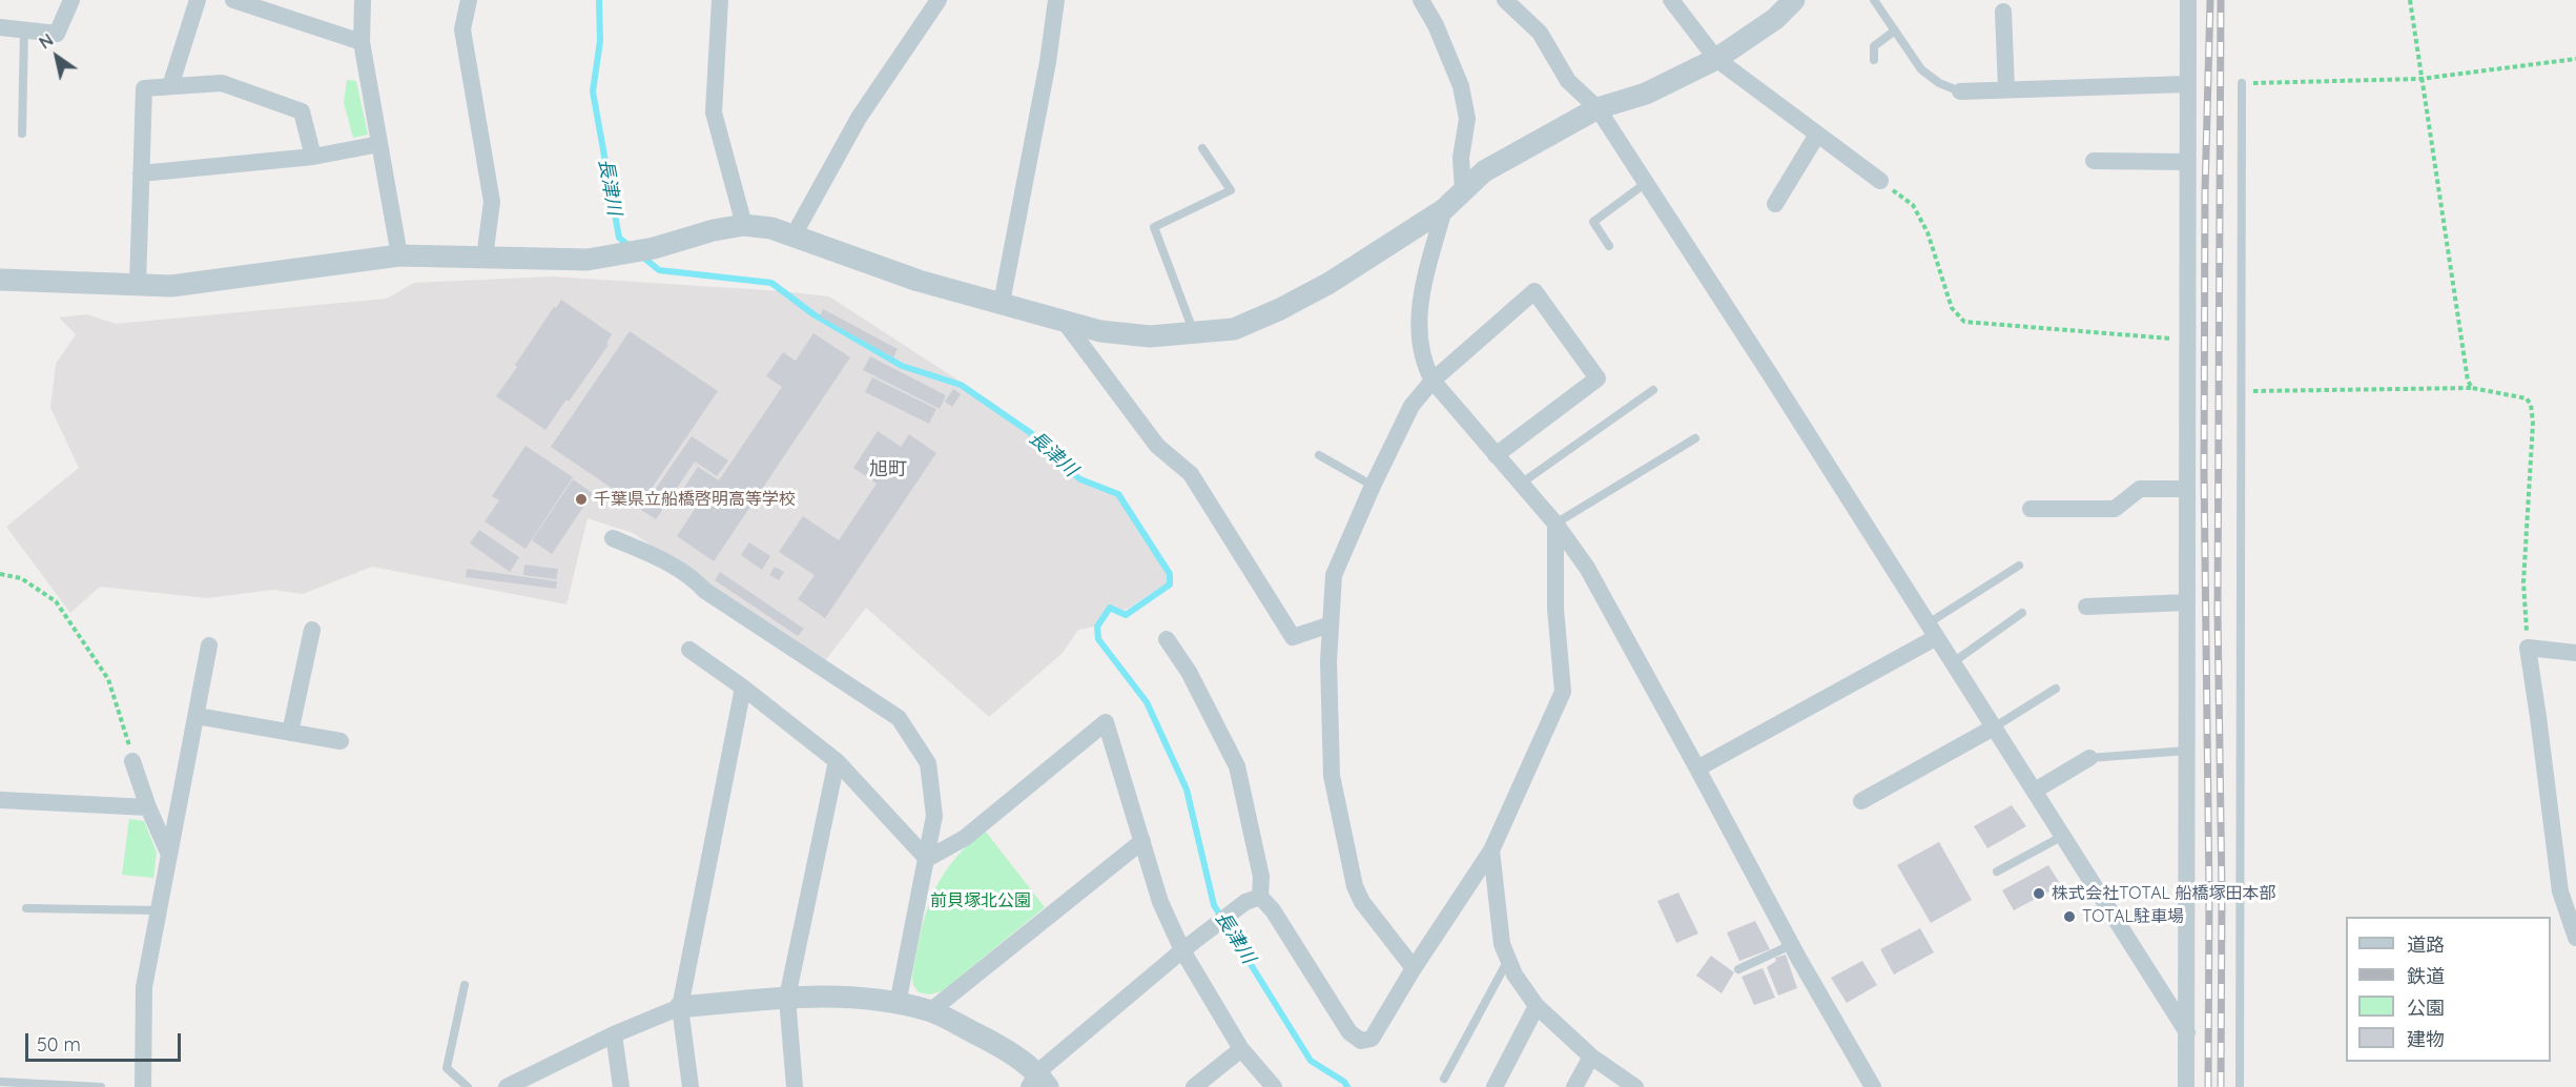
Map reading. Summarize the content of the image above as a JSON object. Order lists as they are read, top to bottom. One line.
{"districts":["旭町"],"water":["長津川"],"parks":["前貝塚北公園"],"places":["千葉県立船橋啓明高等学校","株式会社TOTAL 船橋塚田本部","TOTAL駐車場"],"legend":["道路","鉄道","公園","建物"],"scale_bar":"50 m","north":"top left"}
